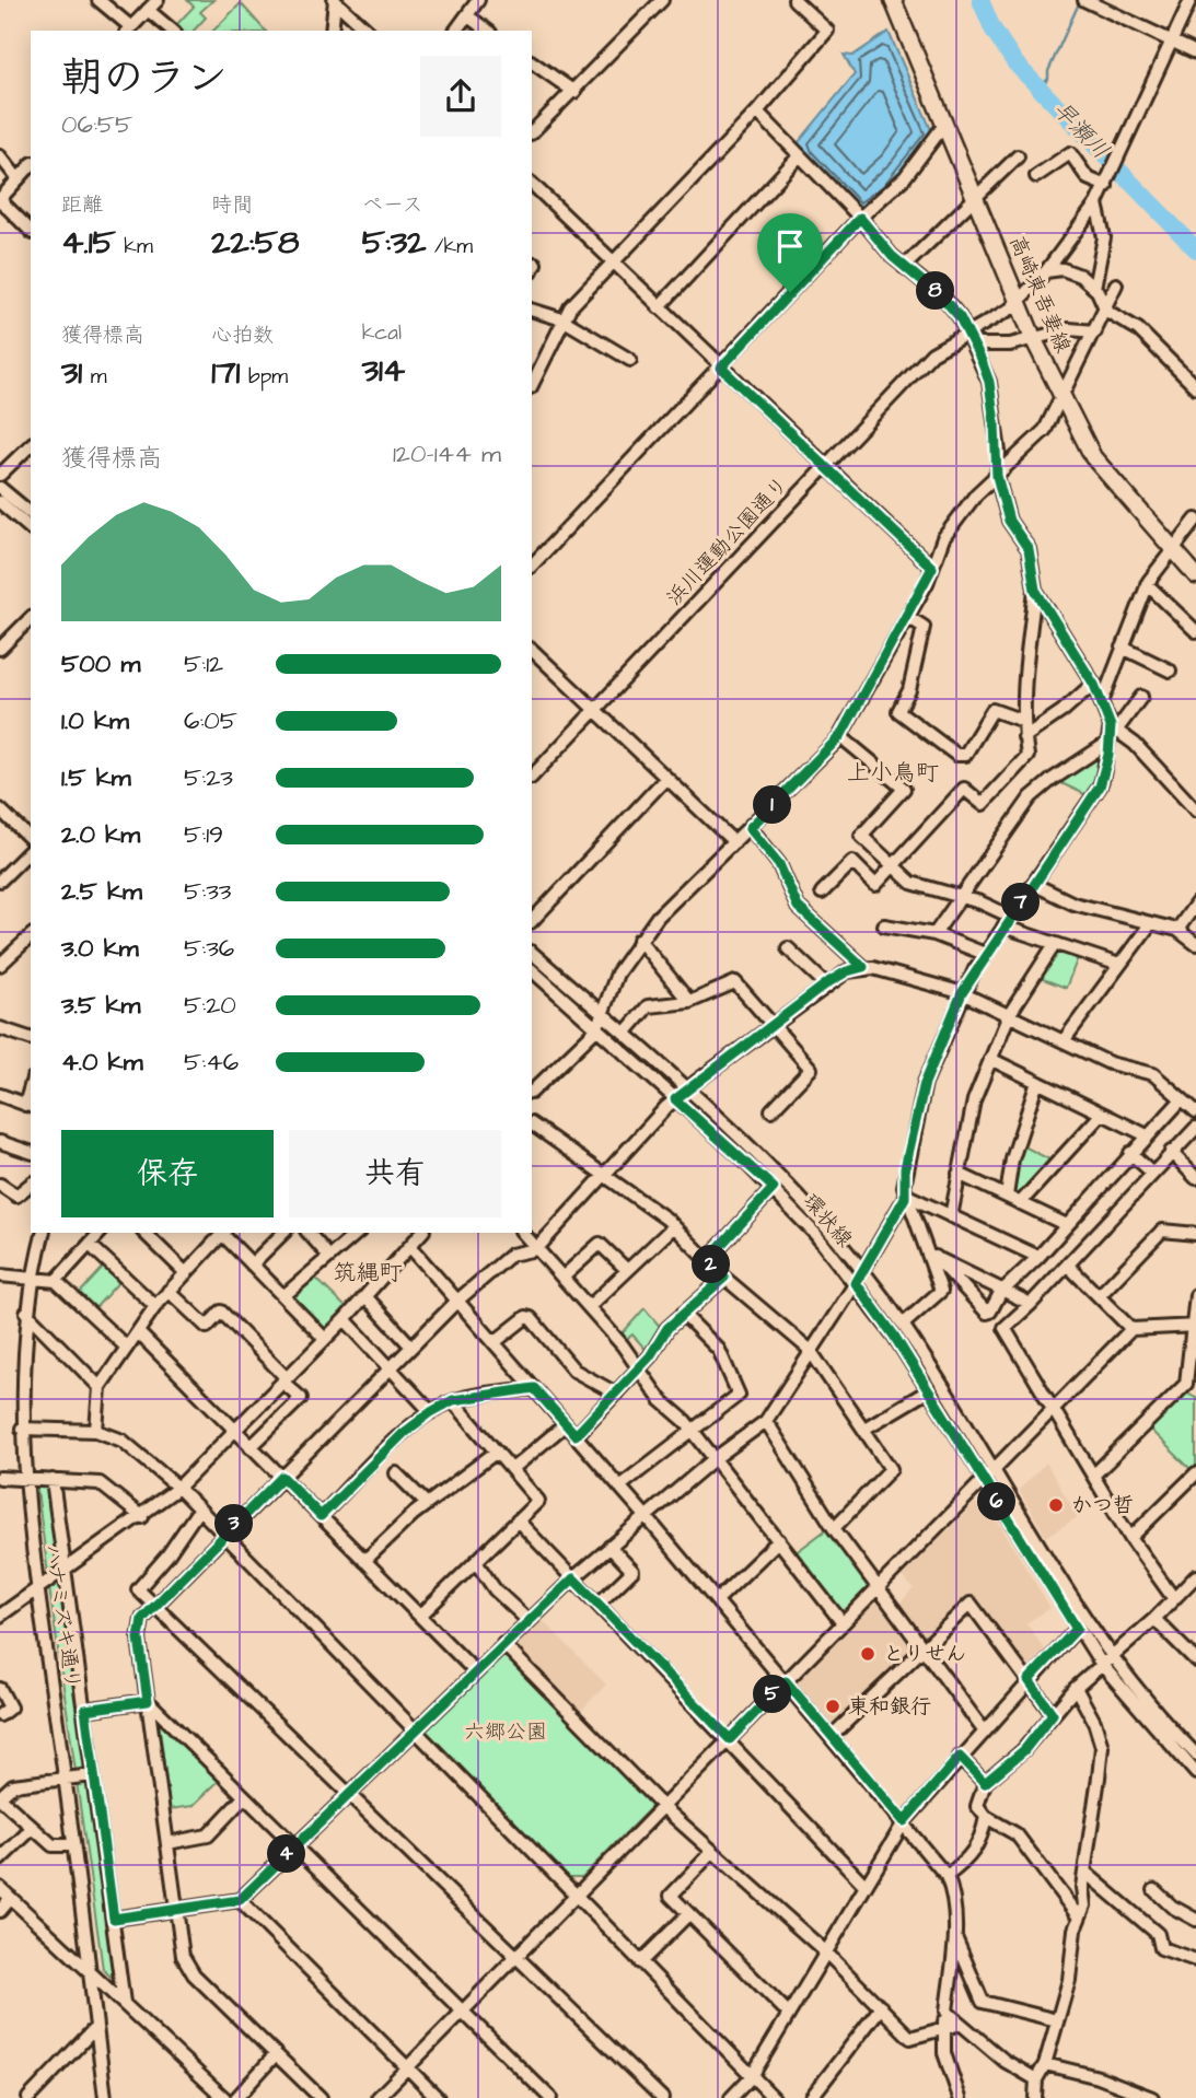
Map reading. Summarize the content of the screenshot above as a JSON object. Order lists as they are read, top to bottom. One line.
{"streets":{"main road":["高崎東吾妻線"],"street":["浜川運動公園通り","環状線","ハナミズキ通り"]},"crossings":[["高崎東吾妻線","浜川運動公園通り"]],"districts":["上小鳥町","筑縄町"],"water":["早瀬川"],"parks":["六郷公園"],"places":["かつ哲","とりせん","東和銀行"],"page":{"heading":["朝のラン","06:55"],"stats":[["距離","4.15 km"],["時間","22:58"],["ペース","5:32 /km"],["獲得標高","31 m"],["心拍数","171 bpm"],["kcal","314"]],"pins":["8","1","7","2","6","3","5","4"],"chart":["獲得標高","120–144 m"],"list":[{"name":"500 m","note":"5:12"},{"name":"1.0 km","note":"6:05"},{"name":"1.5 km","note":"5:23"},{"name":"2.0 km","note":"5:19"},{"name":"2.5 km","note":"5:33"},{"name":"3.0 km","note":"5:36"},{"name":"3.5 km","note":"5:20"},{"name":"4.0 km","note":"5:46"}],"buttons":["保存","共有"]}}
